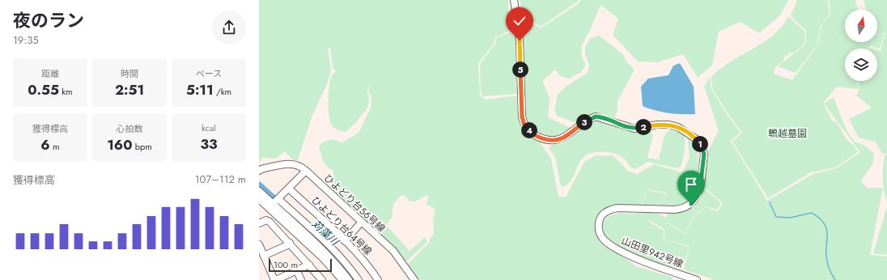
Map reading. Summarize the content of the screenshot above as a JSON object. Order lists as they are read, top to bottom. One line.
{"streets":{"street":["ひよどり台５６号線","ひよどり台６４号線","山田里９４２号線"]},"water":["苅藻川"],"parks":["鵯越墓園"],"scale_bar":"100 m","north":"top","page":{"heading":["夜のラン","19:35"],"stats":[["距離","0.55 km"],["時間","2:51"],["ペース","5:11 /km"],["獲得標高","6 m"],["心拍数","160 bpm"],["kcal","33"]],"pins":["5","3","2","4","1"],"chart":["獲得標高","107–112 m"],"scale":"100 m"}}
